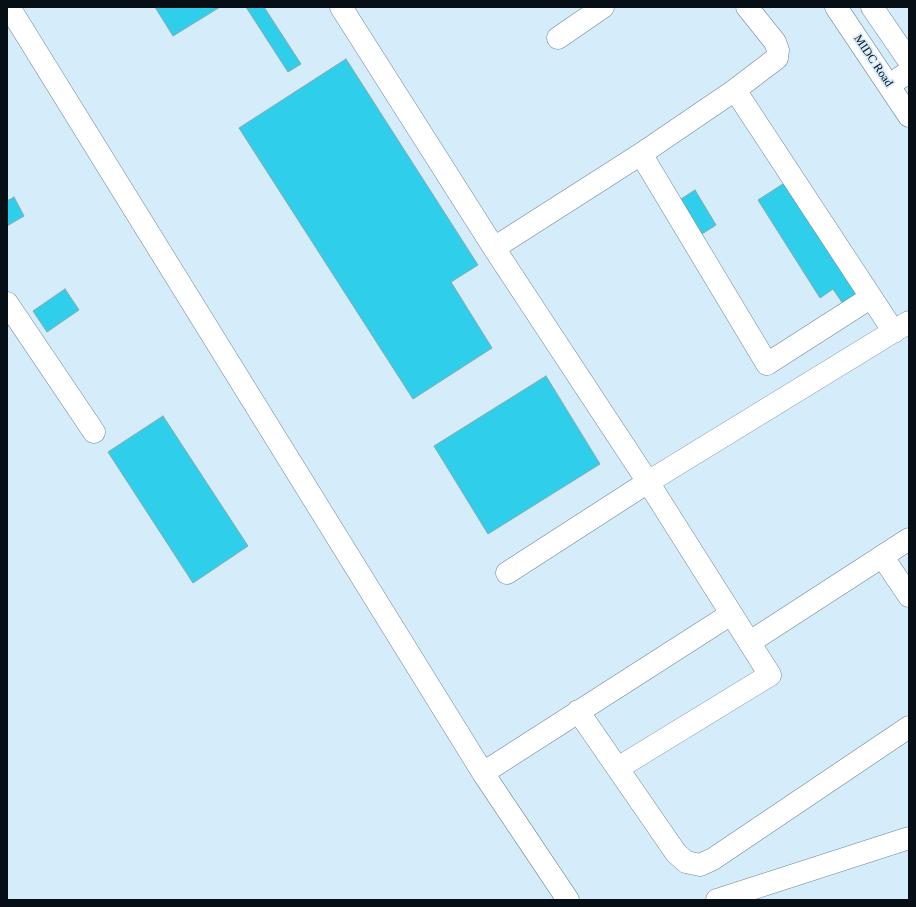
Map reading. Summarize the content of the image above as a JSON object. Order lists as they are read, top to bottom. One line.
{"streets":{"main road":["MIDC Road"]}}
